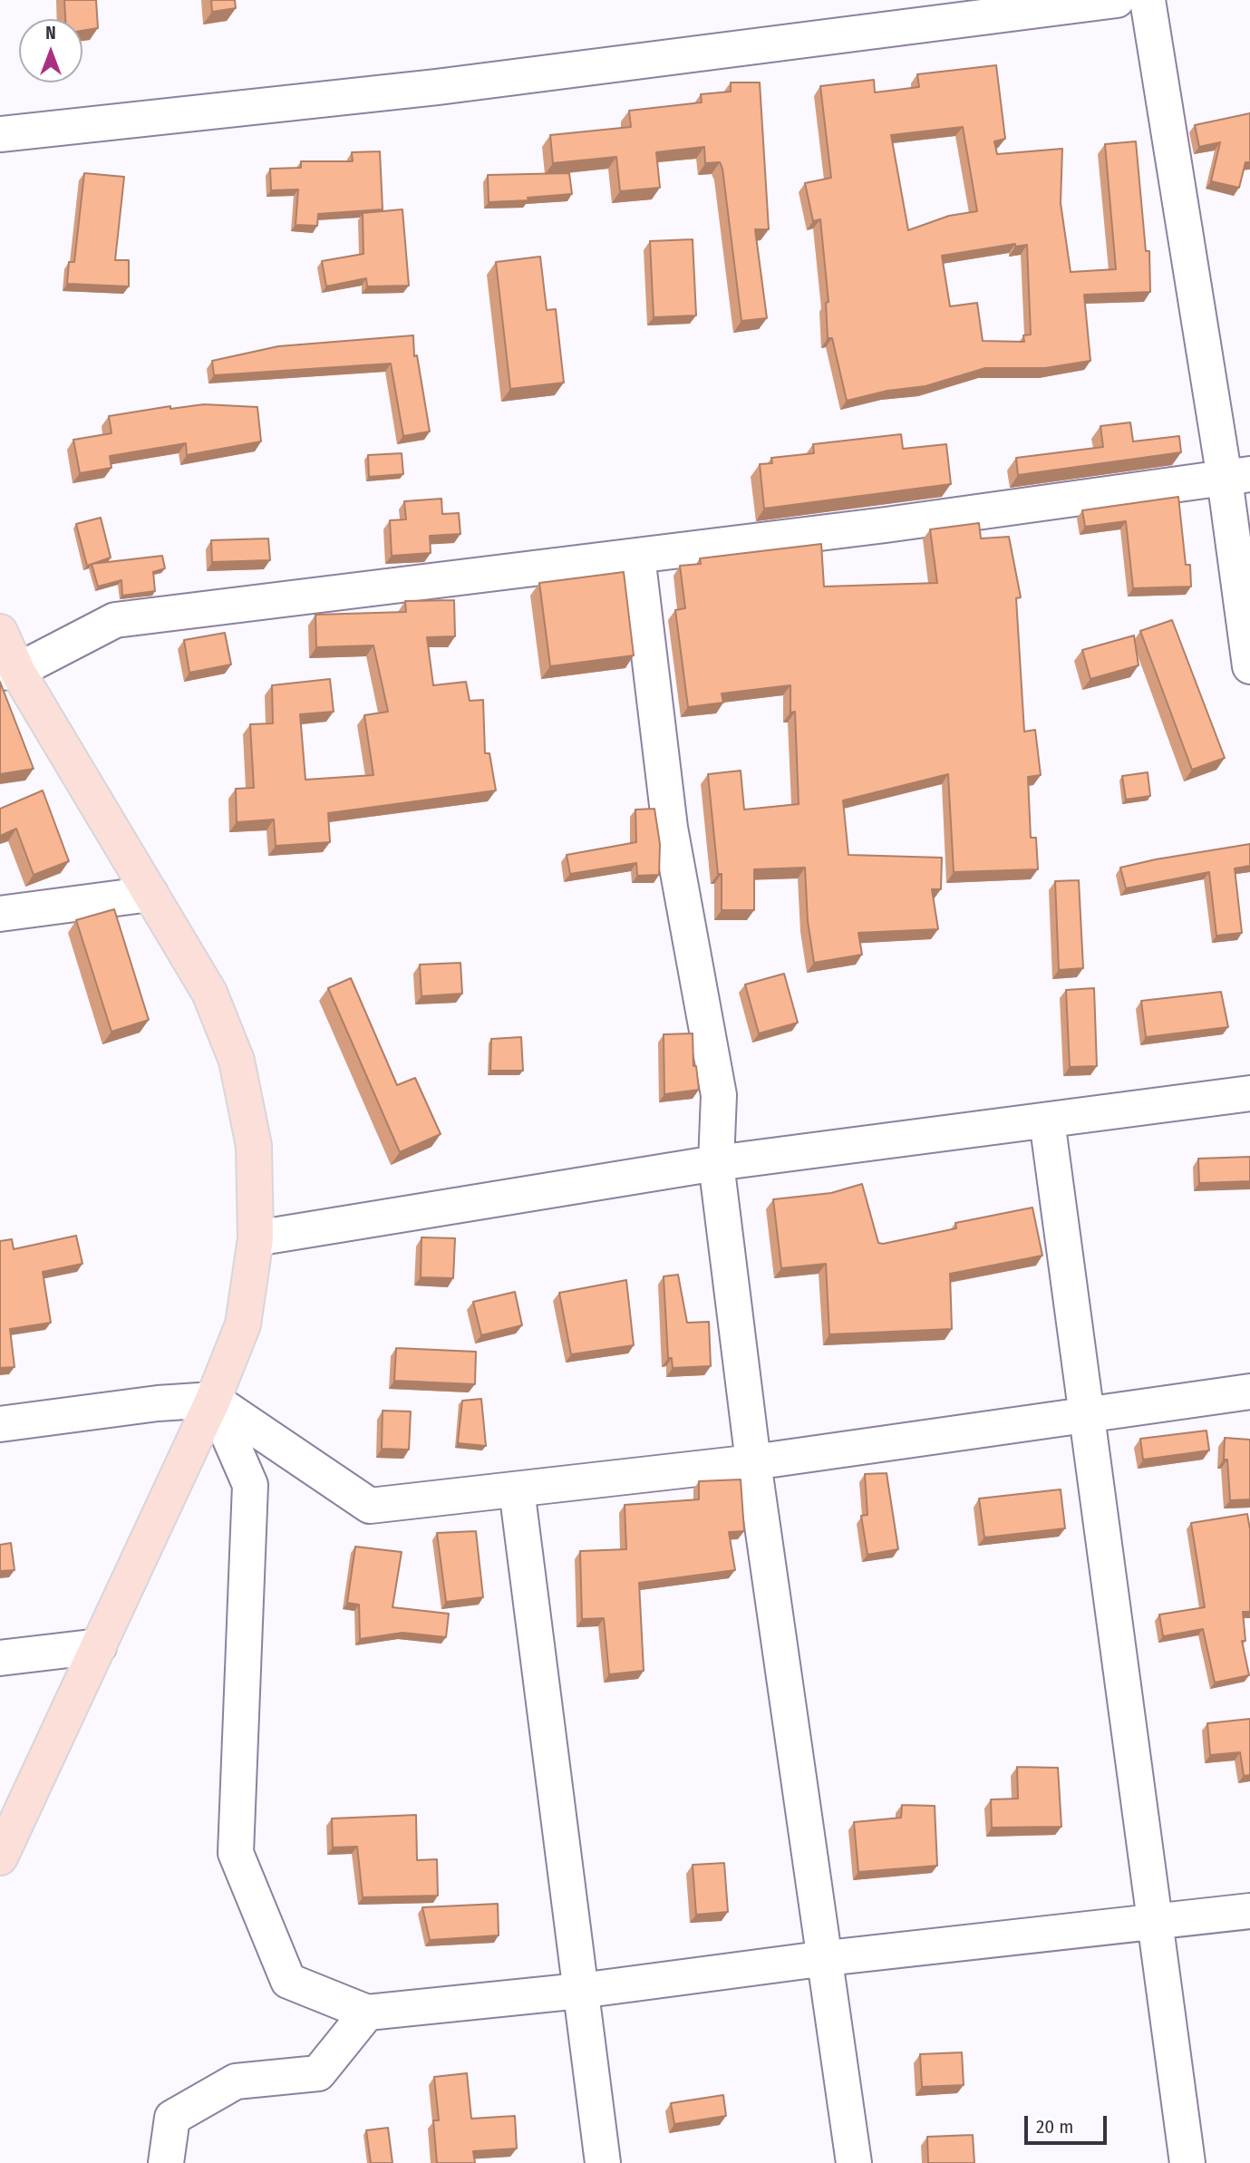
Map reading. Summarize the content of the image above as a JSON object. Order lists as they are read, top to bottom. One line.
{"scale_bar":"20 m","north":"top"}
